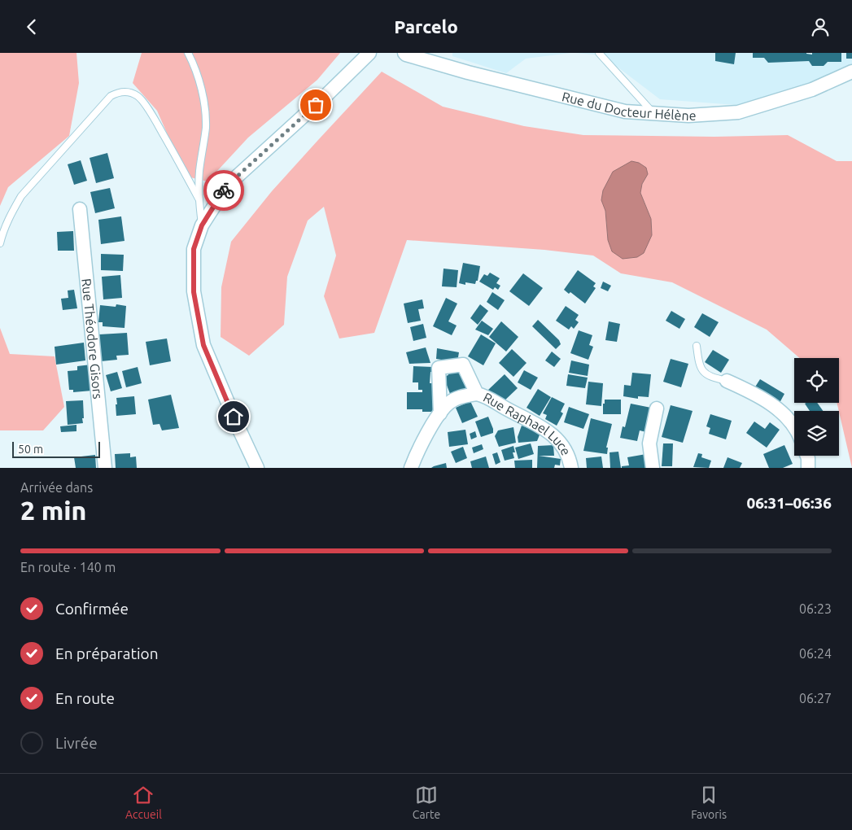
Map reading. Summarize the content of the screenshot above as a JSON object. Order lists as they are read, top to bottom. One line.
{"streets":{"street":["Rue du Docteur Hélène","Rue Théodore Gisors","Rue Raphael Luce"]},"scale_bar":"50 m","page":{"header":"Parcelo","scale":"50 m","heading":["2 min","Arrivée dans","06:31–06:36"],"bar":"En route · 140 m","list":[["Confirmée","06:23"],["En préparation","06:24"],["En route","06:27"],"Livrée"],"tabs":["Accueil","Carte","Favoris"]}}
